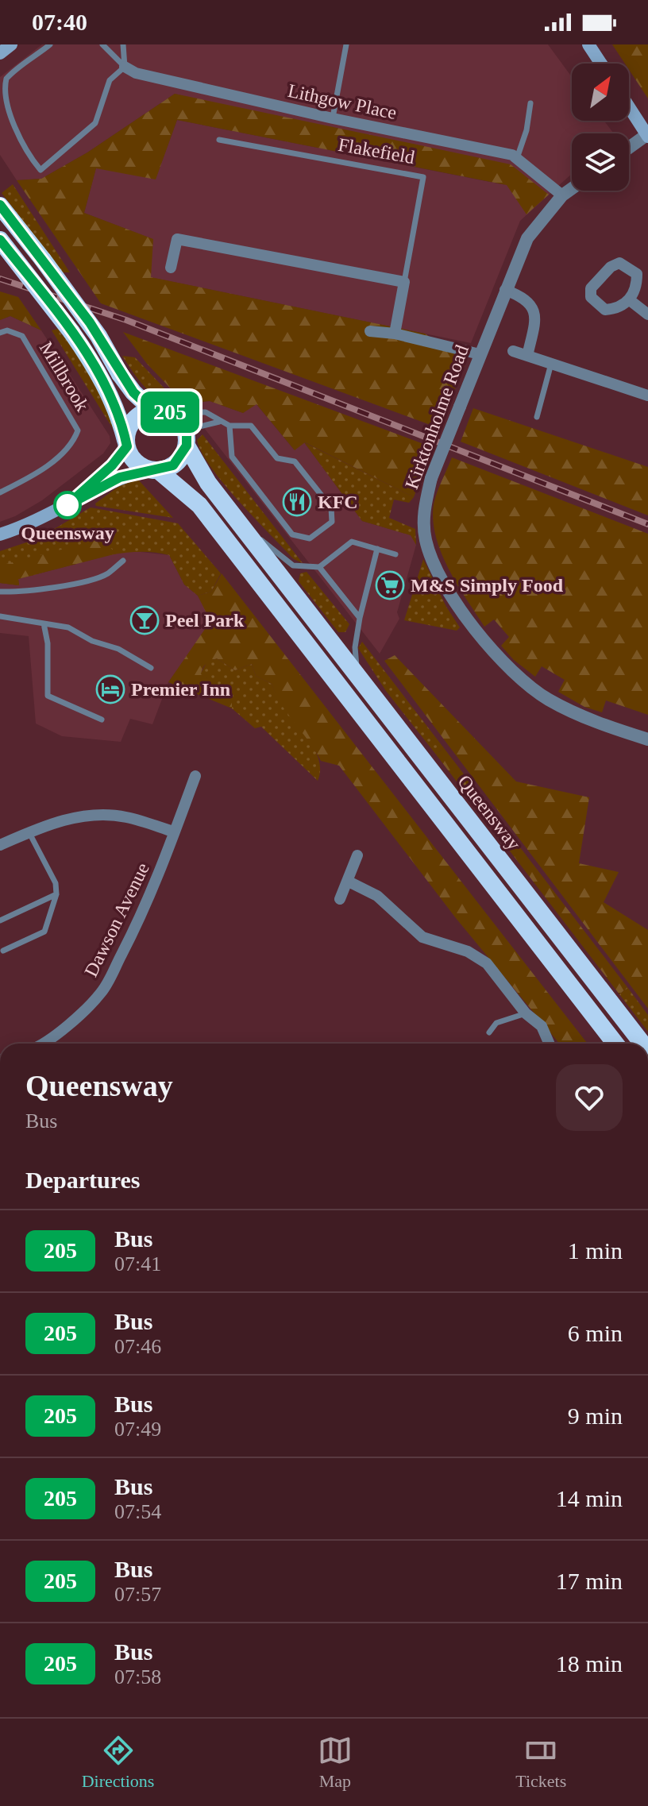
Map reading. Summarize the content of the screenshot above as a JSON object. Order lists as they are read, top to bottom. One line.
{"streets":{"highway":["Queensway"],"street":["Lithgow Place","Flakefield","Kirktonholme Road","Dawson Avenue"],"lane":["Millbrook"]},"crossings":[["Lithgow Place","Kirktonholme Road"]],"places":{"restaurant":["KFC"],"other":["Queensway"],"supermarket":["M&S Simply Food"],"bar":["Peel Park"],"hotel":["Premier Inn"]},"lines":["bus line 205"],"north":"top right","page":{"status":"07:40","on_map":"205","heading":[["Queensway","Bus"],"Departures"],"list":[{"mark":"205","name":"Bus","note":"07:41","value":"1 min"},{"mark":"205","name":"Bus","note":"07:46","value":"6 min"},{"mark":"205","name":"Bus","note":"07:49","value":"9 min"},{"mark":"205","name":"Bus","note":"07:54","value":"14 min"},{"mark":"205","name":"Bus","note":"07:57","value":"17 min"},{"mark":"205","name":"Bus","note":"07:58","value":"18 min"}],"tabs":["Directions","Map","Tickets"]}}
